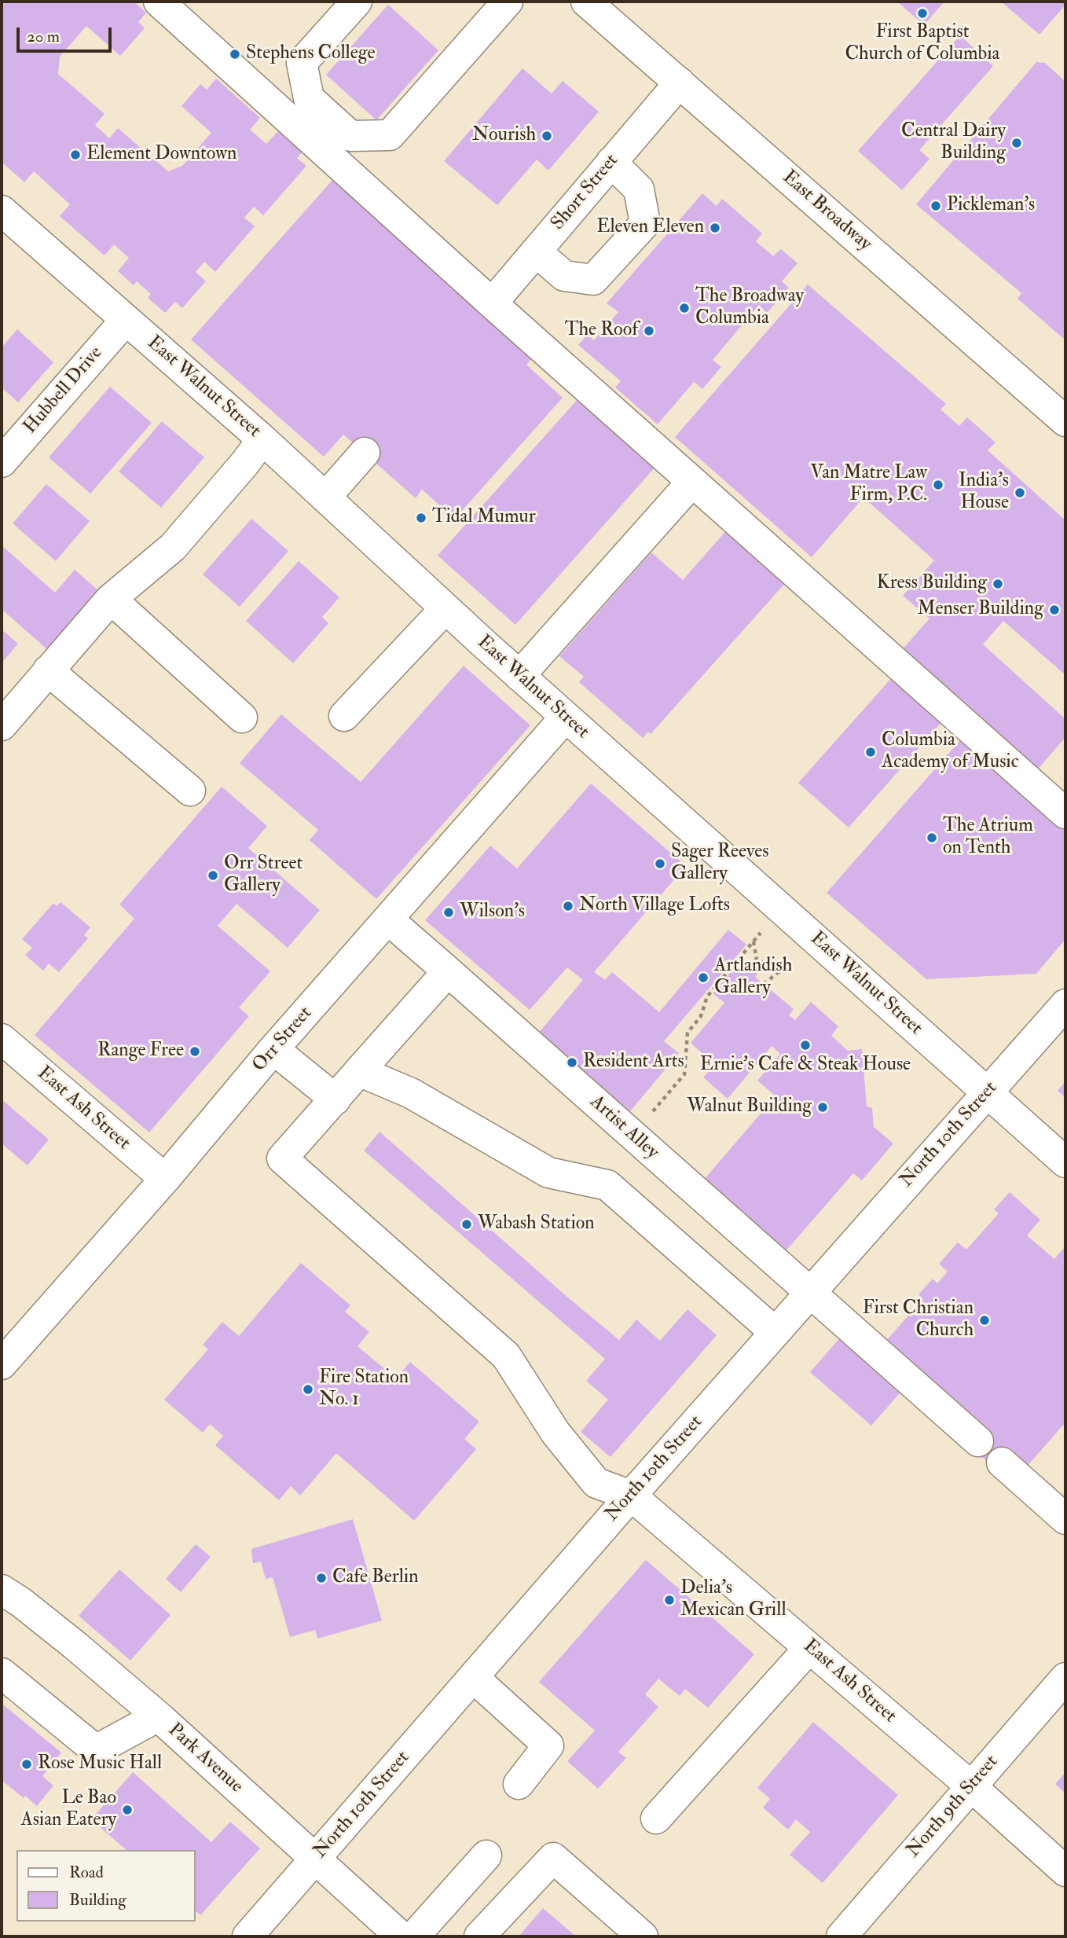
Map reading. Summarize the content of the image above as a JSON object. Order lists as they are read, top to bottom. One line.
{"streets":{"street":["Short Street","East Broadway","East Walnut Street","Hubbell Drive","Orr Street","East Ash Street","Artist Alley","North 10th Street","Park Avenue","North 9th Street"]},"crossings":[["Short Street","East Broadway"],["East Walnut Street","Hubbell Drive"],["East Walnut Street","Orr Street"],["East Walnut Street","North 10th Street"],["Orr Street","East Ash Street"],["Orr Street","Artist Alley"],["East Ash Street","North 10th Street"],["East Ash Street","North 9th Street"],["Artist Alley","North 10th Street"],["North 10th Street","Park Avenue"]],"places":["First Baptist Church of Columbia","Stephens College","Nourish","Central Dairy Building","Element Downtown","Pickleman's","Eleven Eleven","The Broadway Columbia","The Roof","Van Matre Law Firm, P.C.","India's House","Tidal Mumur","Kress Building","Menser Building","Columbia Academy of Music","The Atrium on Tenth","Sager Reeves Gallery","Orr Street Gallery","North Village Lofts","Wilson's","Artlandish Gallery","Ernie's Cafe & Steak House","Range Free","Resident Arts","Walnut Building","Wabash Station","First Christian Church","Fire Station No. 1","Cafe Berlin","Delia's Mexican Grill","Rose Music Hall","Le Bao Asian Eatery"],"legend":["Road","Building"],"scale_bar":"20 m"}
